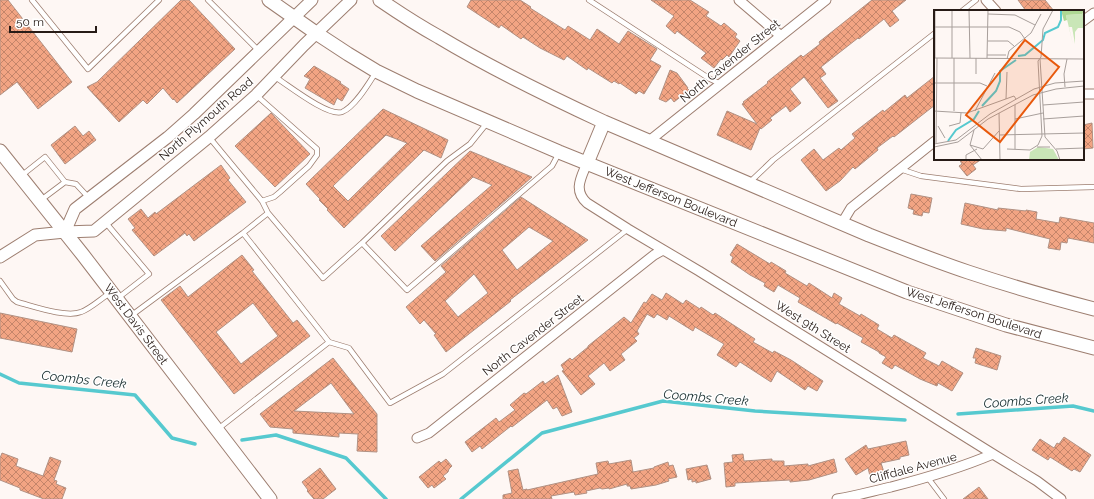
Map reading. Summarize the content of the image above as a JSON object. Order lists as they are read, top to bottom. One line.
{"streets":{"main road":["West Jefferson Boulevard","West Davis Street"],"street":["North Cavender Street","North Plymouth Road","West 9th Street","Cliffdale Avenue"]},"crossings":[["North Cavender Street","West 9th Street"],["North Plymouth Road","West Jefferson Boulevard"],["North Plymouth Road","West Davis Street"],["West Jefferson Boulevard","West 9th Street"],["West 9th Street","Cliffdale Avenue"]],"water":["Coombs Creek"],"scale_bar":"50 m"}
